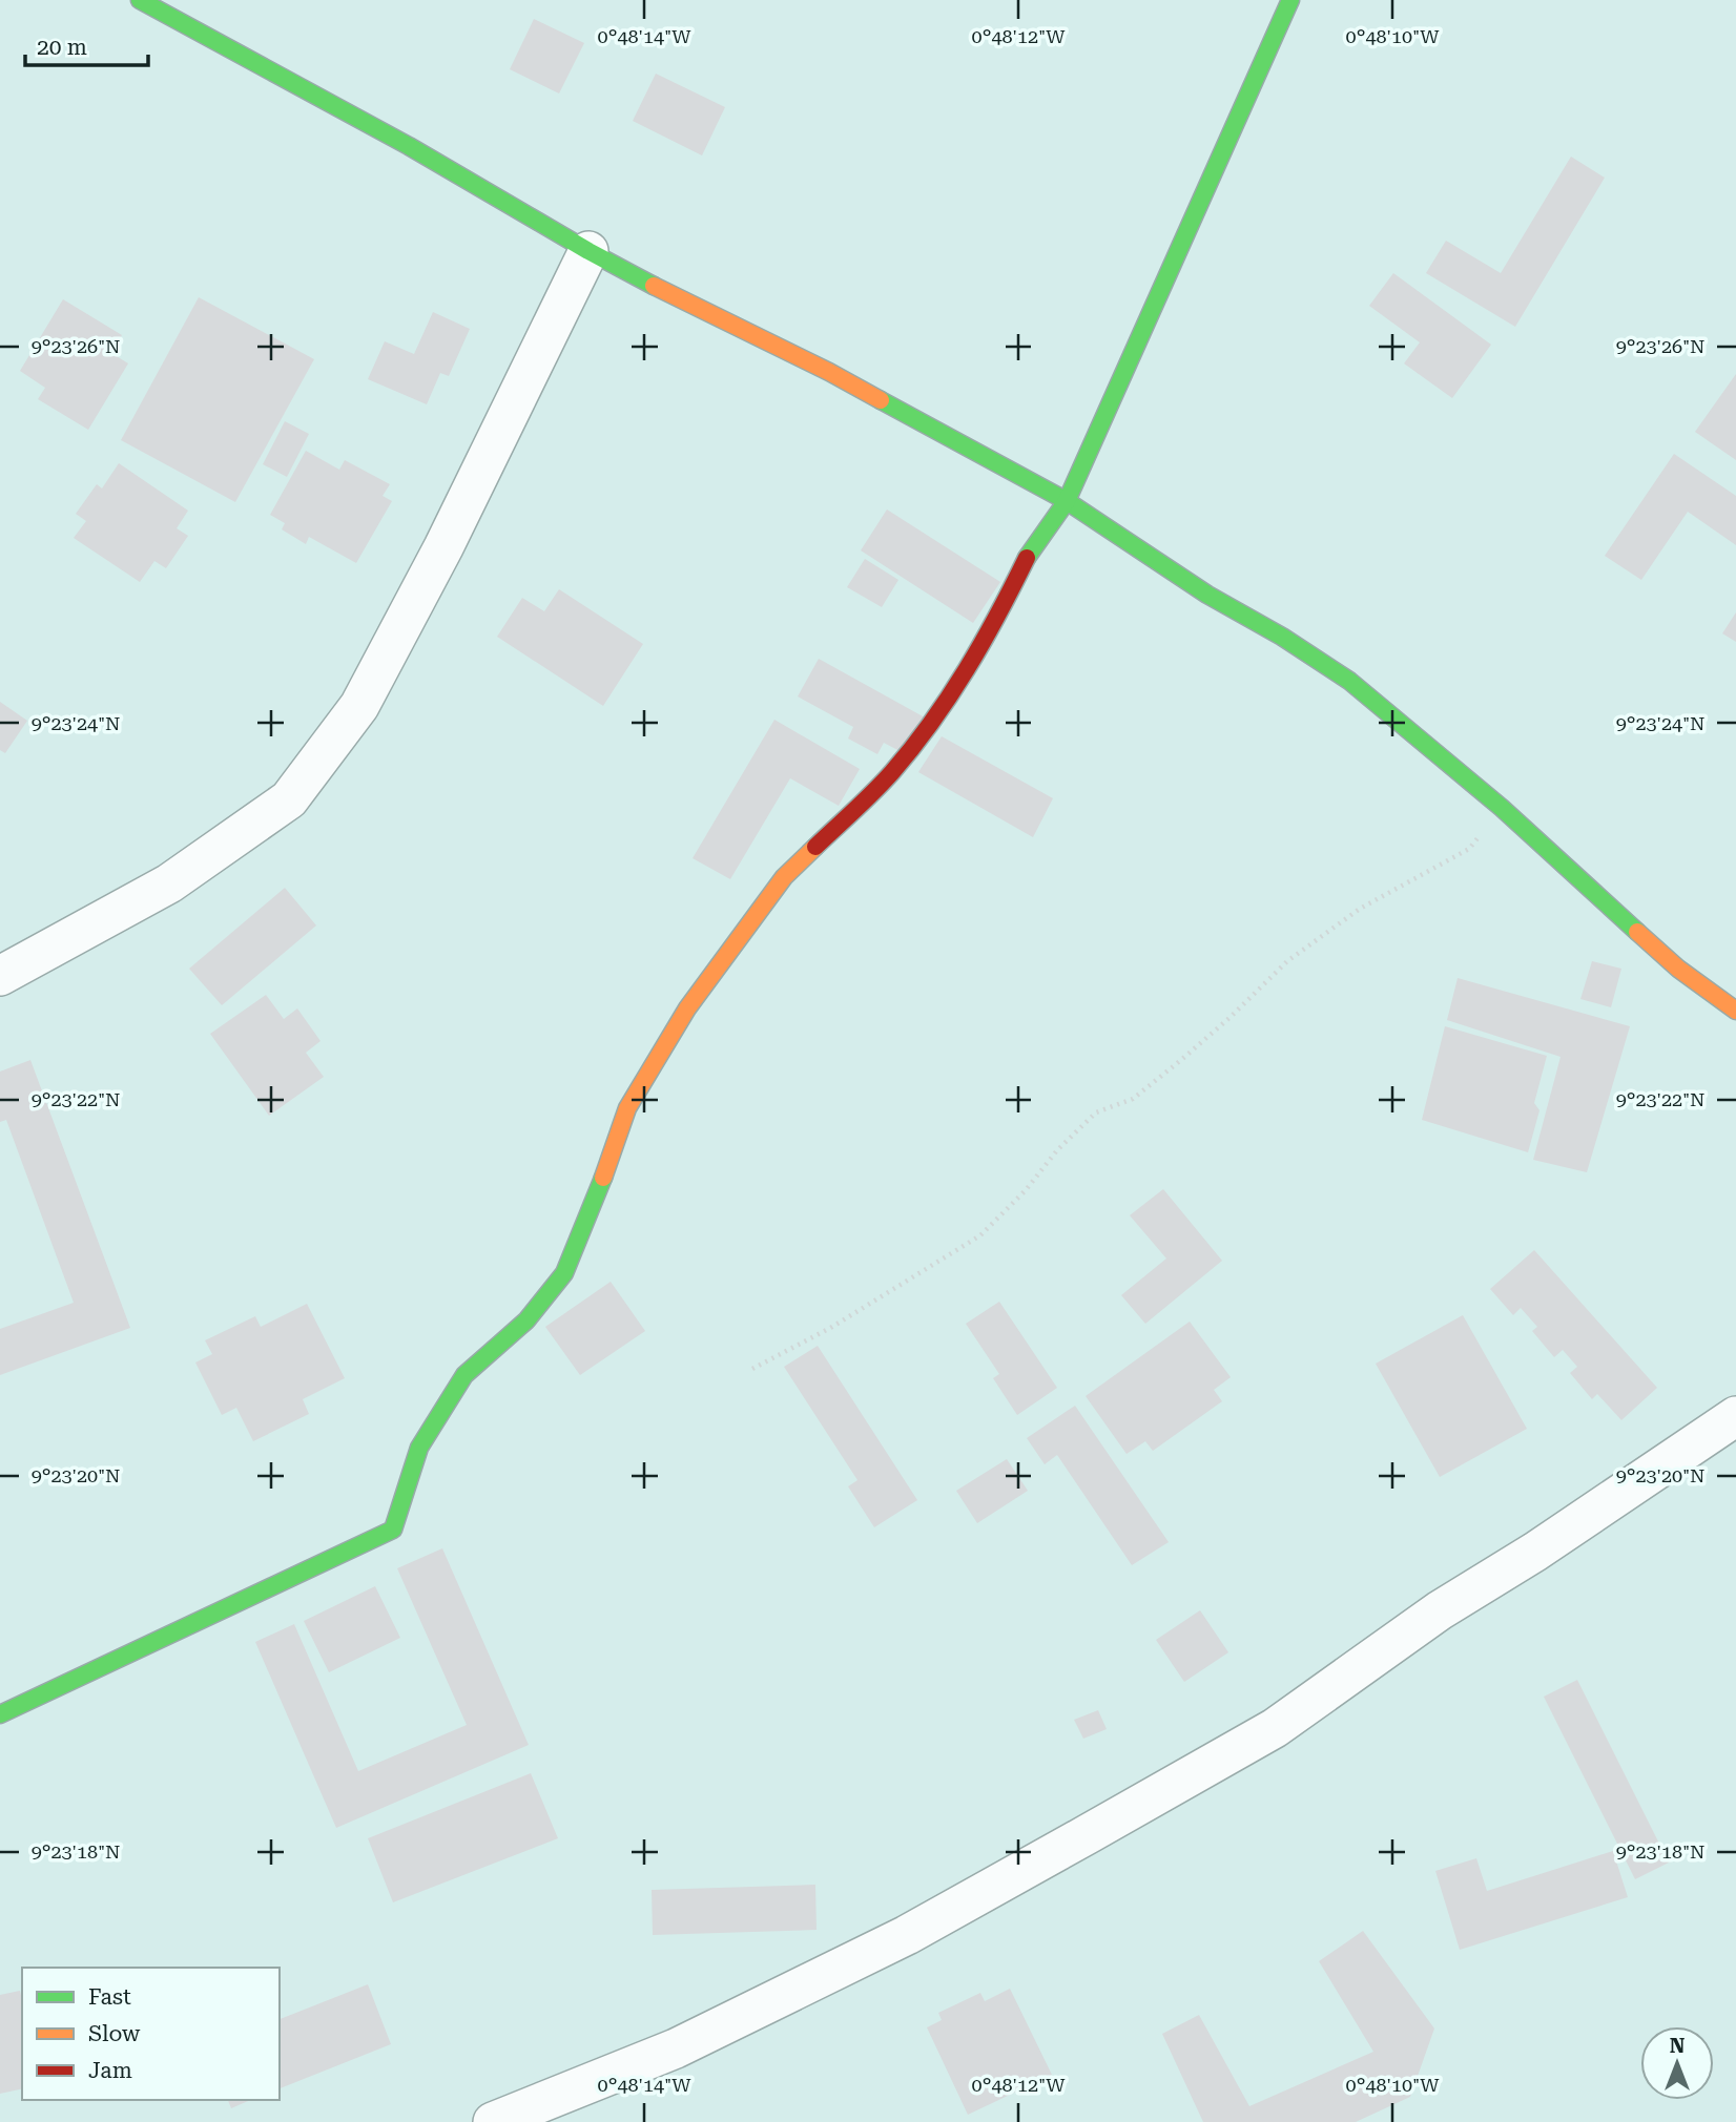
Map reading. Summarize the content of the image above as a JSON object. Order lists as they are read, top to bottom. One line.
{"legend":["Fast","Slow","Jam"],"scale_bar":"20 m","north":"top","coordinates":["0°48'14\"W","0°48'12\"W","0°48'10\"W","9°23'26\"N","9°23'24\"N","9°23'22\"N","9°23'20\"N","9°23'18\"N"]}
